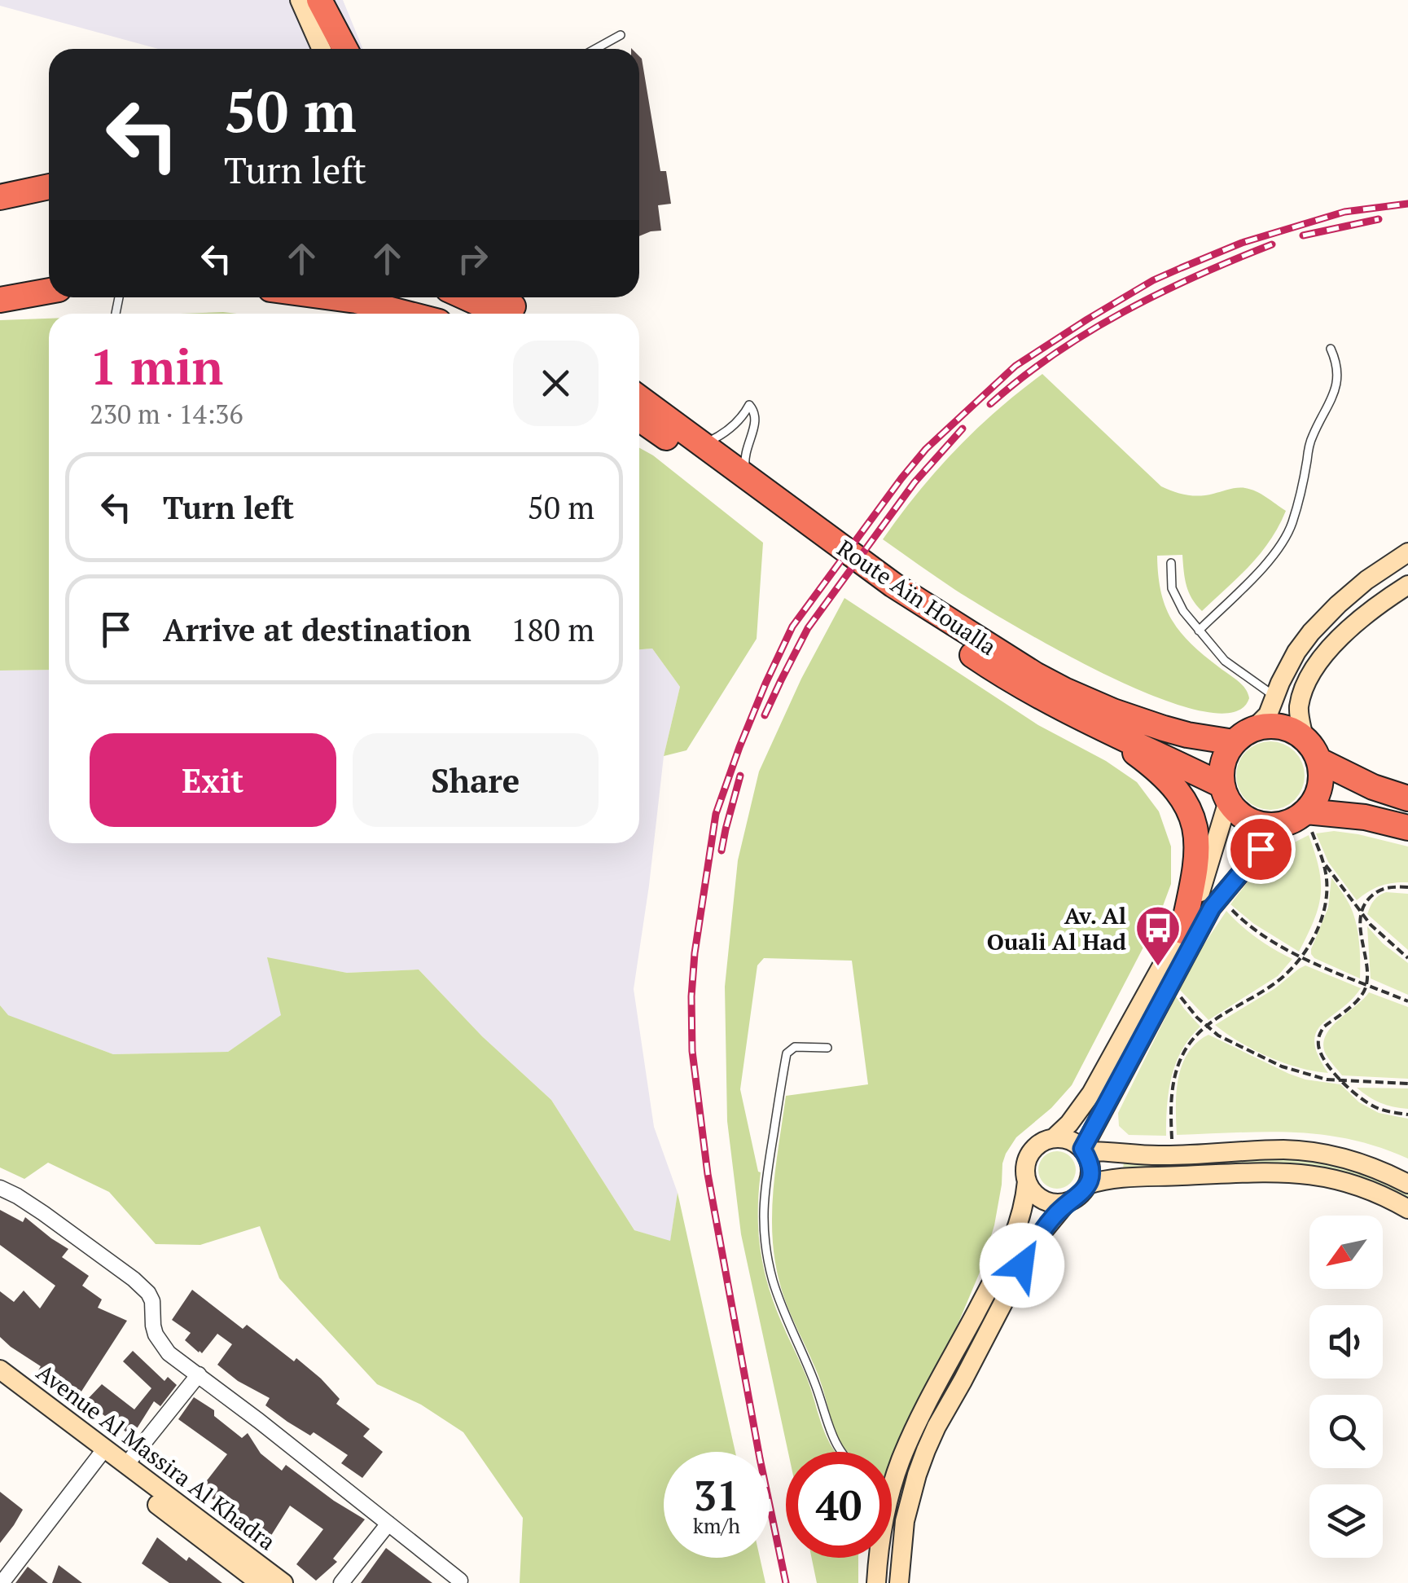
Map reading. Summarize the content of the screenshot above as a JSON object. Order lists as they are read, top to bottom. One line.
{"streets":{"highway":["Route Aïn Houalla"],"street":["Avenue Al Massira Al Khadra"]},"places":{"bus stop":["Av. Al Ouali Al Had"]},"north":"bottom left","page":{"turn":["50 m","Turn left"],"heading":["1 min","230 m · 14:36"],"list":[{"name":"Turn left","value":"50 m"},{"name":"Arrive at destination","value":"180 m"}],"buttons":["Exit","Share"],"speed":"31 km/h","limit":"40"}}
